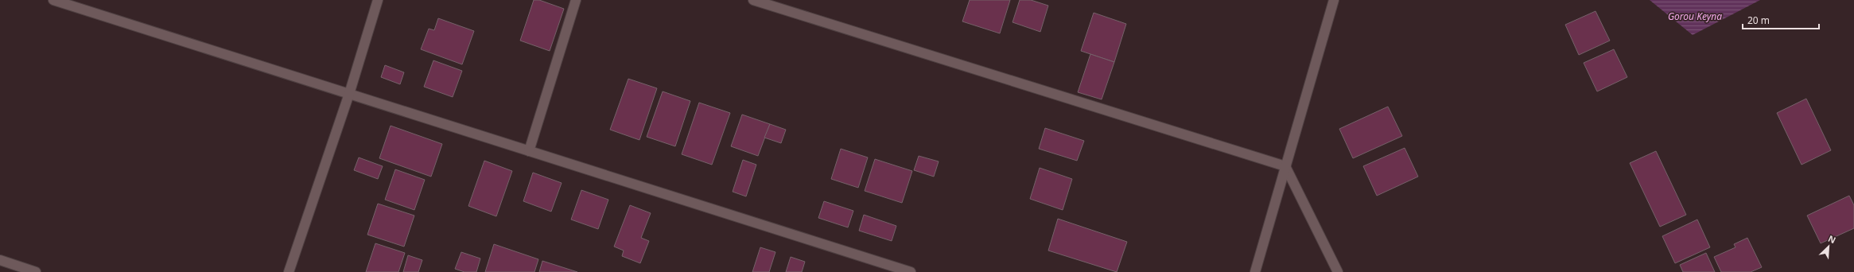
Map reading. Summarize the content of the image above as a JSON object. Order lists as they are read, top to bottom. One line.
{"water":["Gorou Keyna"],"scale_bar":"20 m","north":"top right"}
